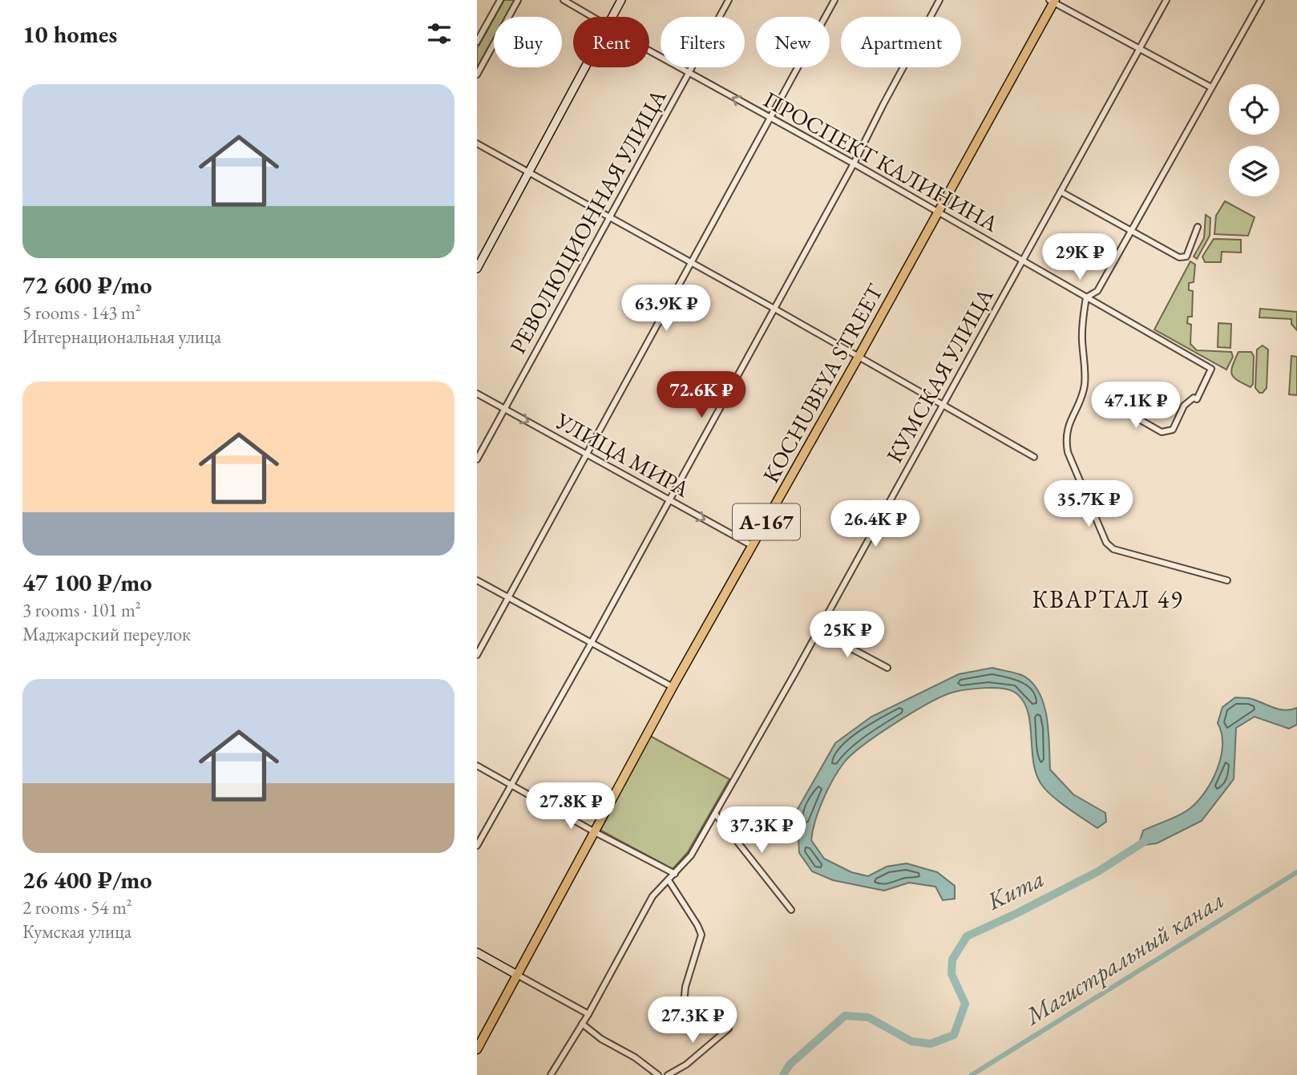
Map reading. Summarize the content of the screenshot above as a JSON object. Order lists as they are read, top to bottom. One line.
{"streets":{"main road":["KOCHUBEYA STREET","А-167"],"street":["ПРОСПЕКТ КАЛИНИНА","РЕВОЛЮЦИОННАЯ УЛИЦА","КУМСКАЯ УЛИЦА","УЛИЦА МИРА"]},"crossings":[["ПРОСПЕКТ КАЛИНИНА","РЕВОЛЮЦИОННАЯ УЛИЦА"],["ПРОСПЕКТ КАЛИНИНА","КУМСКАЯ УЛИЦА"],["ПРОСПЕКТ КАЛИНИНА","KOCHUBEYA STREET"],["РЕВОЛЮЦИОННАЯ УЛИЦА","УЛИЦА МИРА"],["KOCHUBEYA STREET","УЛИЦА МИРА"],["KOCHUBEYA STREET","А-167"]],"one_way":["УЛИЦА МИРА"],"districts":["КВАРТАЛ 49"],"water":["Kuma","Магистральный канал"],"page":{"heading":"10 homes","chip":["Buy","Rent","Filters","New","Apartment"],"list":[{"name":"72 600 ₽/mo","note":"5 rooms · 143 m² · Интернациональная улица"},{"name":"47 100 ₽/mo","note":"3 rooms · 101 m² · Маджарский переулок"},{"name":"26 400 ₽/mo","note":"2 rooms · 54 m² · Кумская улица"}],"price":["29K ₽","63.9K ₽","72.6K ₽","47.1K ₽","35.7K ₽","26.4K ₽","25K ₽","27.8K ₽","37.3K ₽","27.3K ₽"]}}
